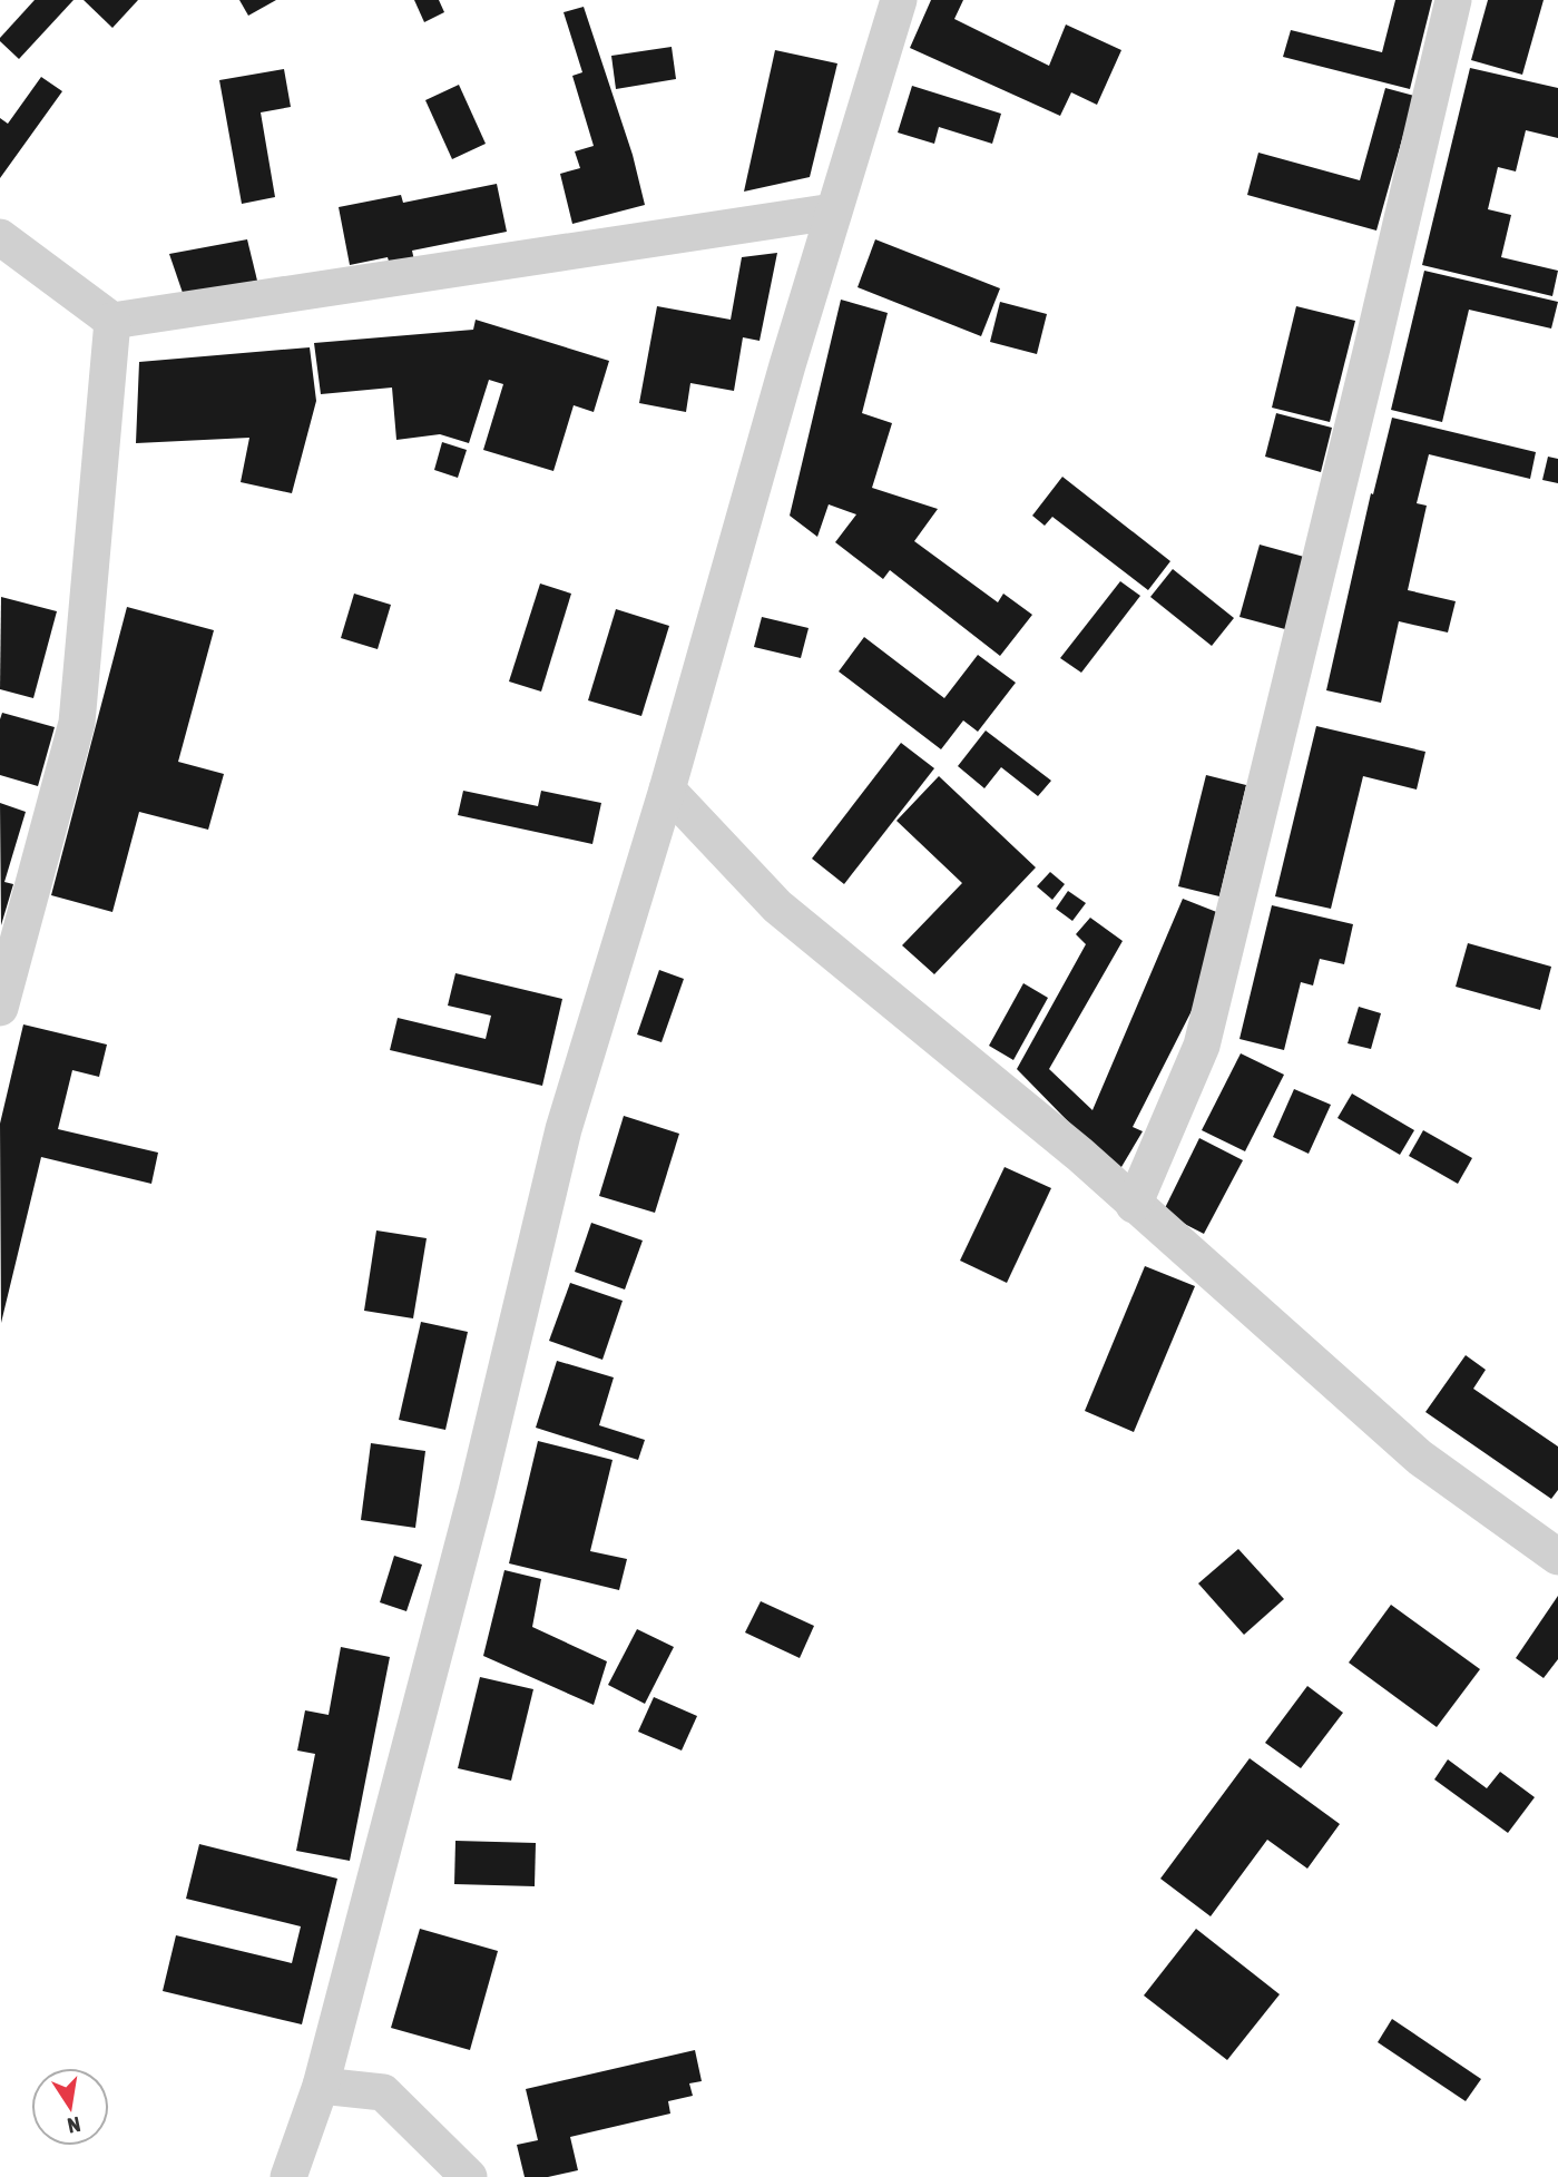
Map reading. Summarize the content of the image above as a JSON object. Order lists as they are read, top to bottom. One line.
{"north":"bottom"}
